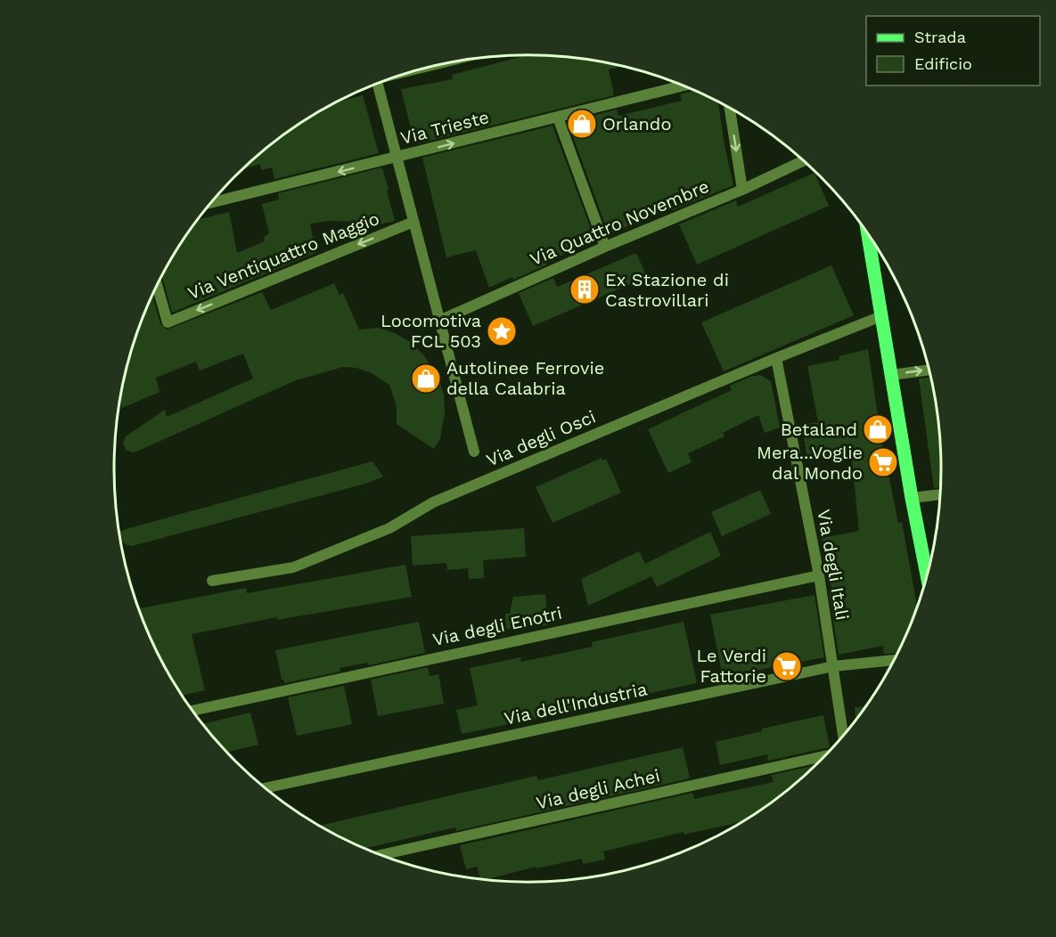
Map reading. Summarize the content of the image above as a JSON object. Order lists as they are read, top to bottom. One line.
{"streets":{"street":["Via Trieste","Via Quattro Novembre","Via Ventiquattro Maggio","Via degli Osci","Via degli Itali","Via degli Enotri","Via dell'Industria","Via degli Achei"]},"crossings":[["Via degli Osci","Via degli Itali"],["Via degli Itali","Via degli Enotri"],["Via degli Itali","Via dell'Industria"]],"one_way":["Via Ventiquattro Maggio"],"places":{"shop":["Orlando","Autolinee Ferrovie della Calabria","Betaland"],"building":["Ex Stazione di Castrovillari"],"place":["Locomotiva FCL 503"],"supermarket":["Mera...Voglie dal Mondo","Le Verdi Fattorie"]},"legend":["Strada","Edificio"]}
